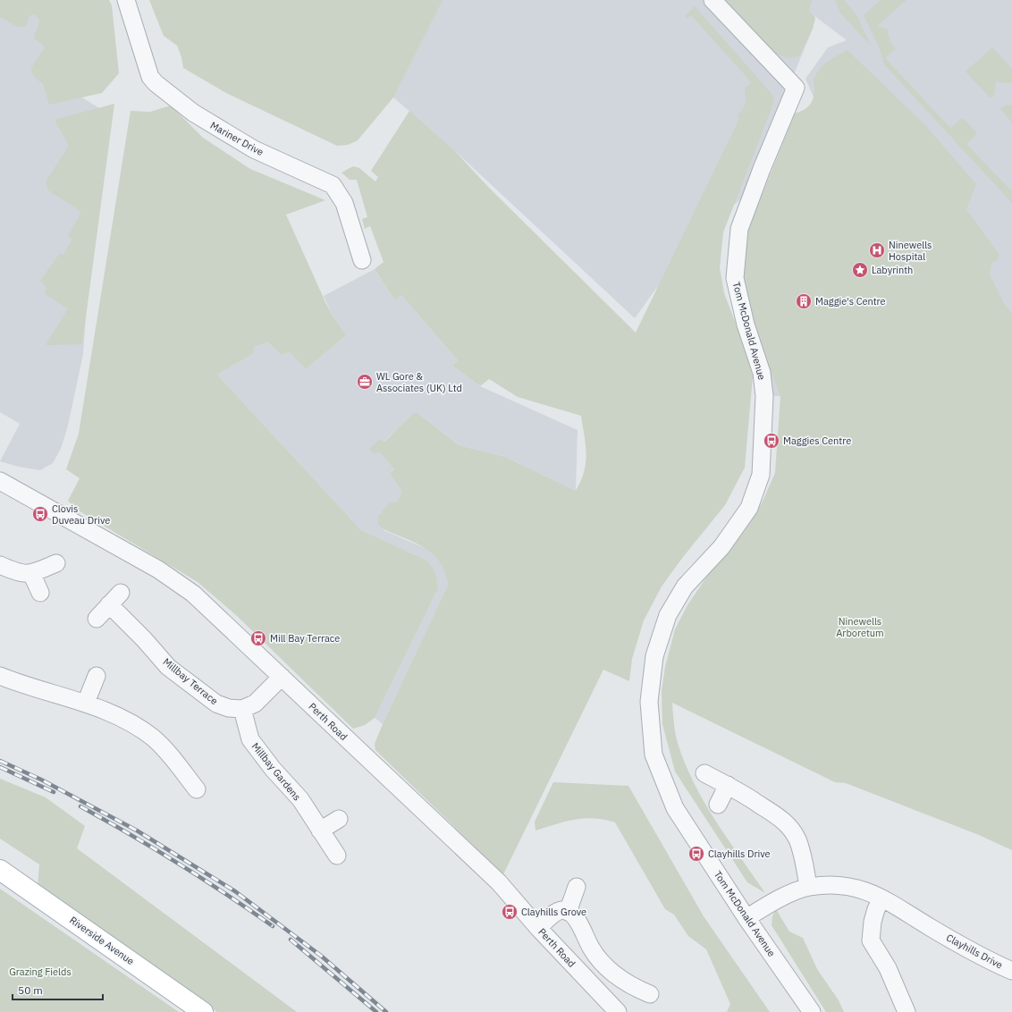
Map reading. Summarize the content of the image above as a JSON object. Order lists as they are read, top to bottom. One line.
{"streets":{"main road":["Riverside Avenue"],"street":["Mariner Drive","Tom McDonald Avenue","Millbay Terrace","Perth Road","Millbay Gardens","Clayhills Drive"]},"crossings":[["Tom McDonald Avenue","Clayhills Drive"],["Millbay Terrace","Millbay Gardens"]],"parks":["Ninewells Arboretum","Grazing Fields"],"places":{"hospital":["Ninewells Hospital"],"place":["Labyrinth"],"building":["Maggie's Centre"],"office":["WL Gore & Associates (UK) Ltd"],"bus stop":["Maggies Centre","Clovis Duveau Drive","Mill Bay Terrace","Clayhills Drive","Clayhills Grove"]},"scale_bar":"50 m"}
